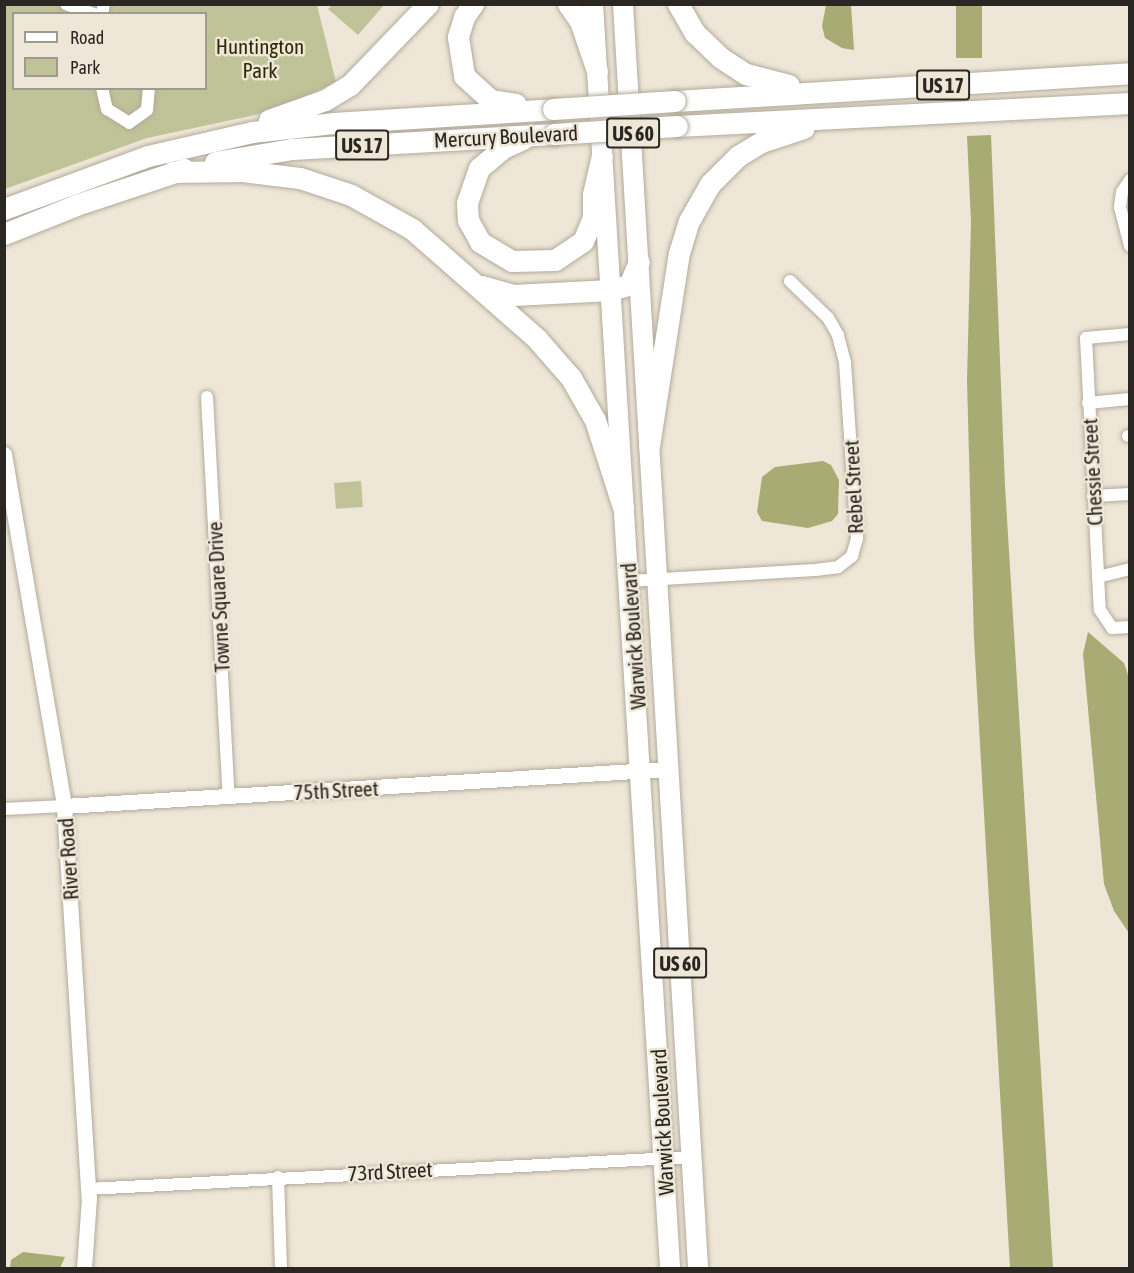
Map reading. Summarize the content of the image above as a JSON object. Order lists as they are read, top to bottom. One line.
{"streets":{"highway":["US 17","Mercury Boulevard"],"main road":["US 60","Warwick Boulevard"],"street":["Chessie Street","Rebel Street","Towne Square Drive","75th Street","River Road","73rd Street"]},"crossings":[["US 17","Mercury Boulevard"],["Rebel Street","Warwick Boulevard"],["Towne Square Drive","75th Street"],["Warwick Boulevard","75th Street"],["Warwick Boulevard","73rd Street"],["75th Street","River Road"],["River Road","73rd Street"]],"parks":["Huntington Park"],"legend":["Road","Park"]}
